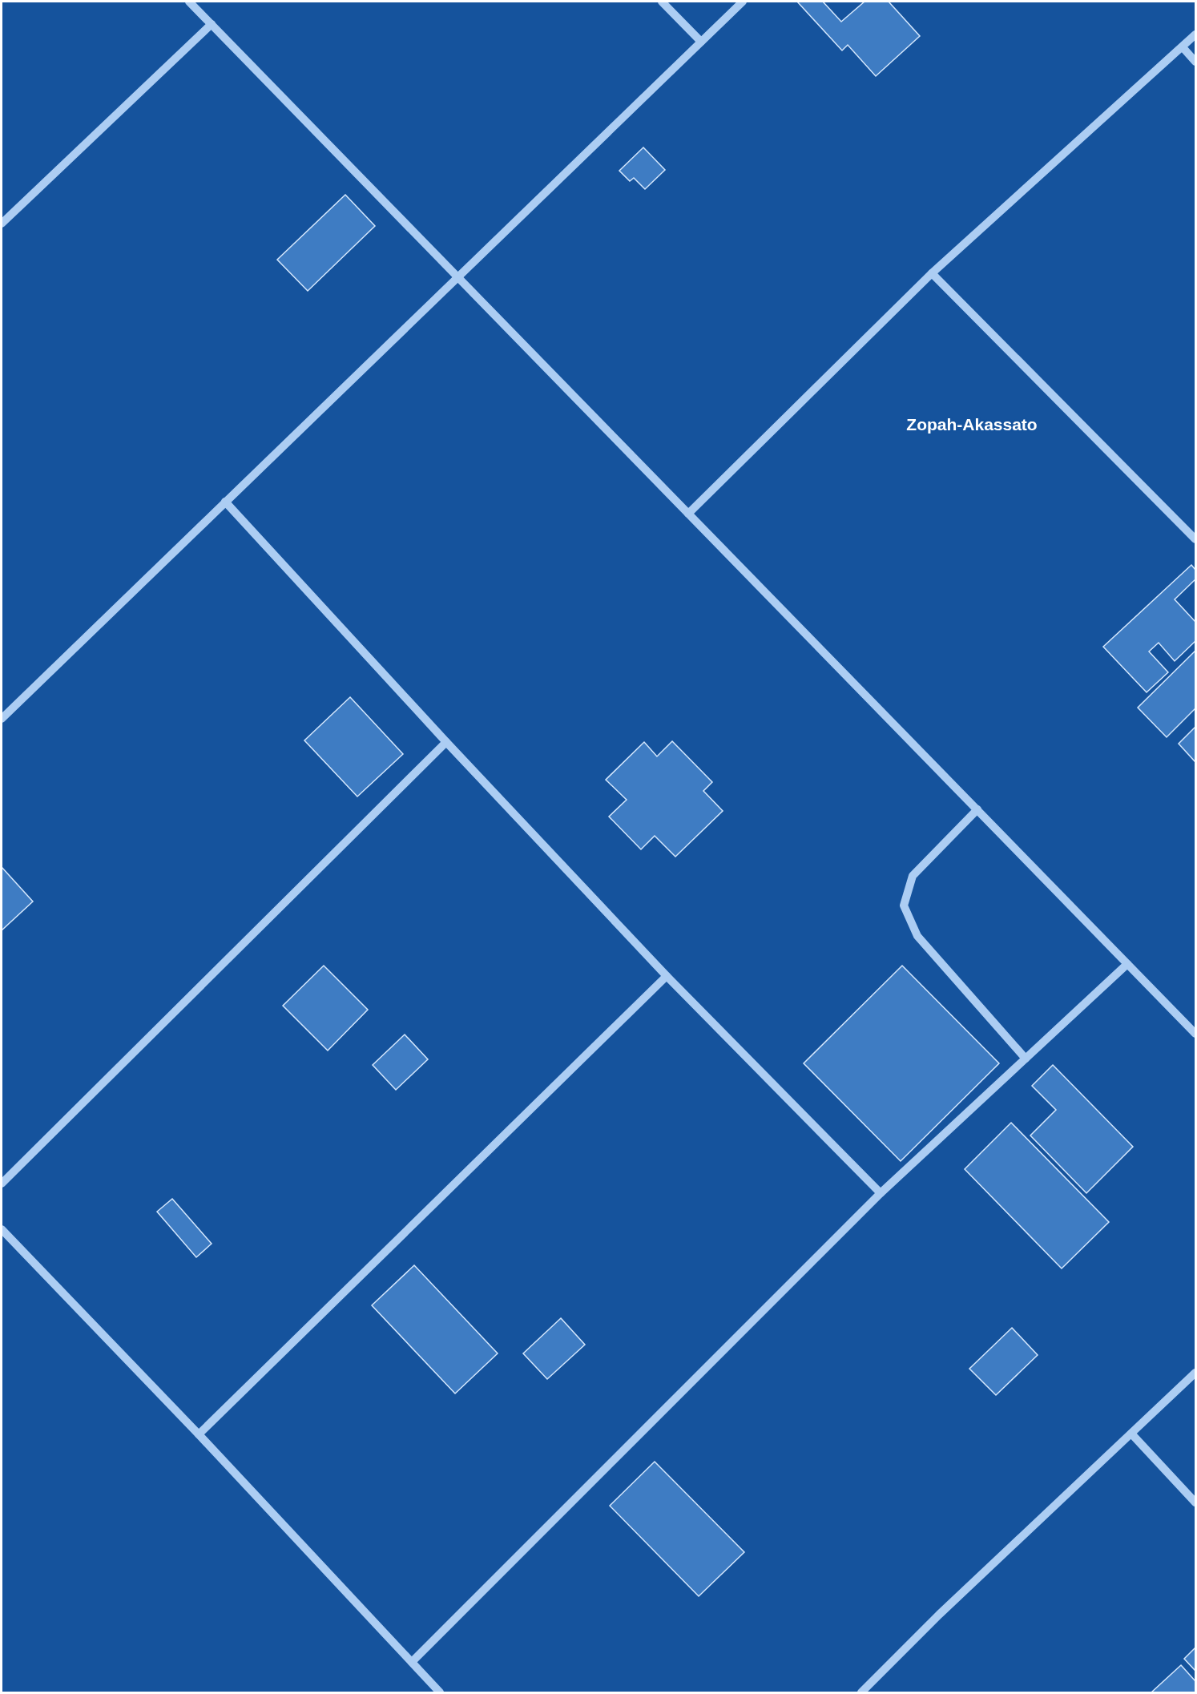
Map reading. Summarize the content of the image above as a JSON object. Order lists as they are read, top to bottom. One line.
{"districts":["Zopah-Akassato"]}
